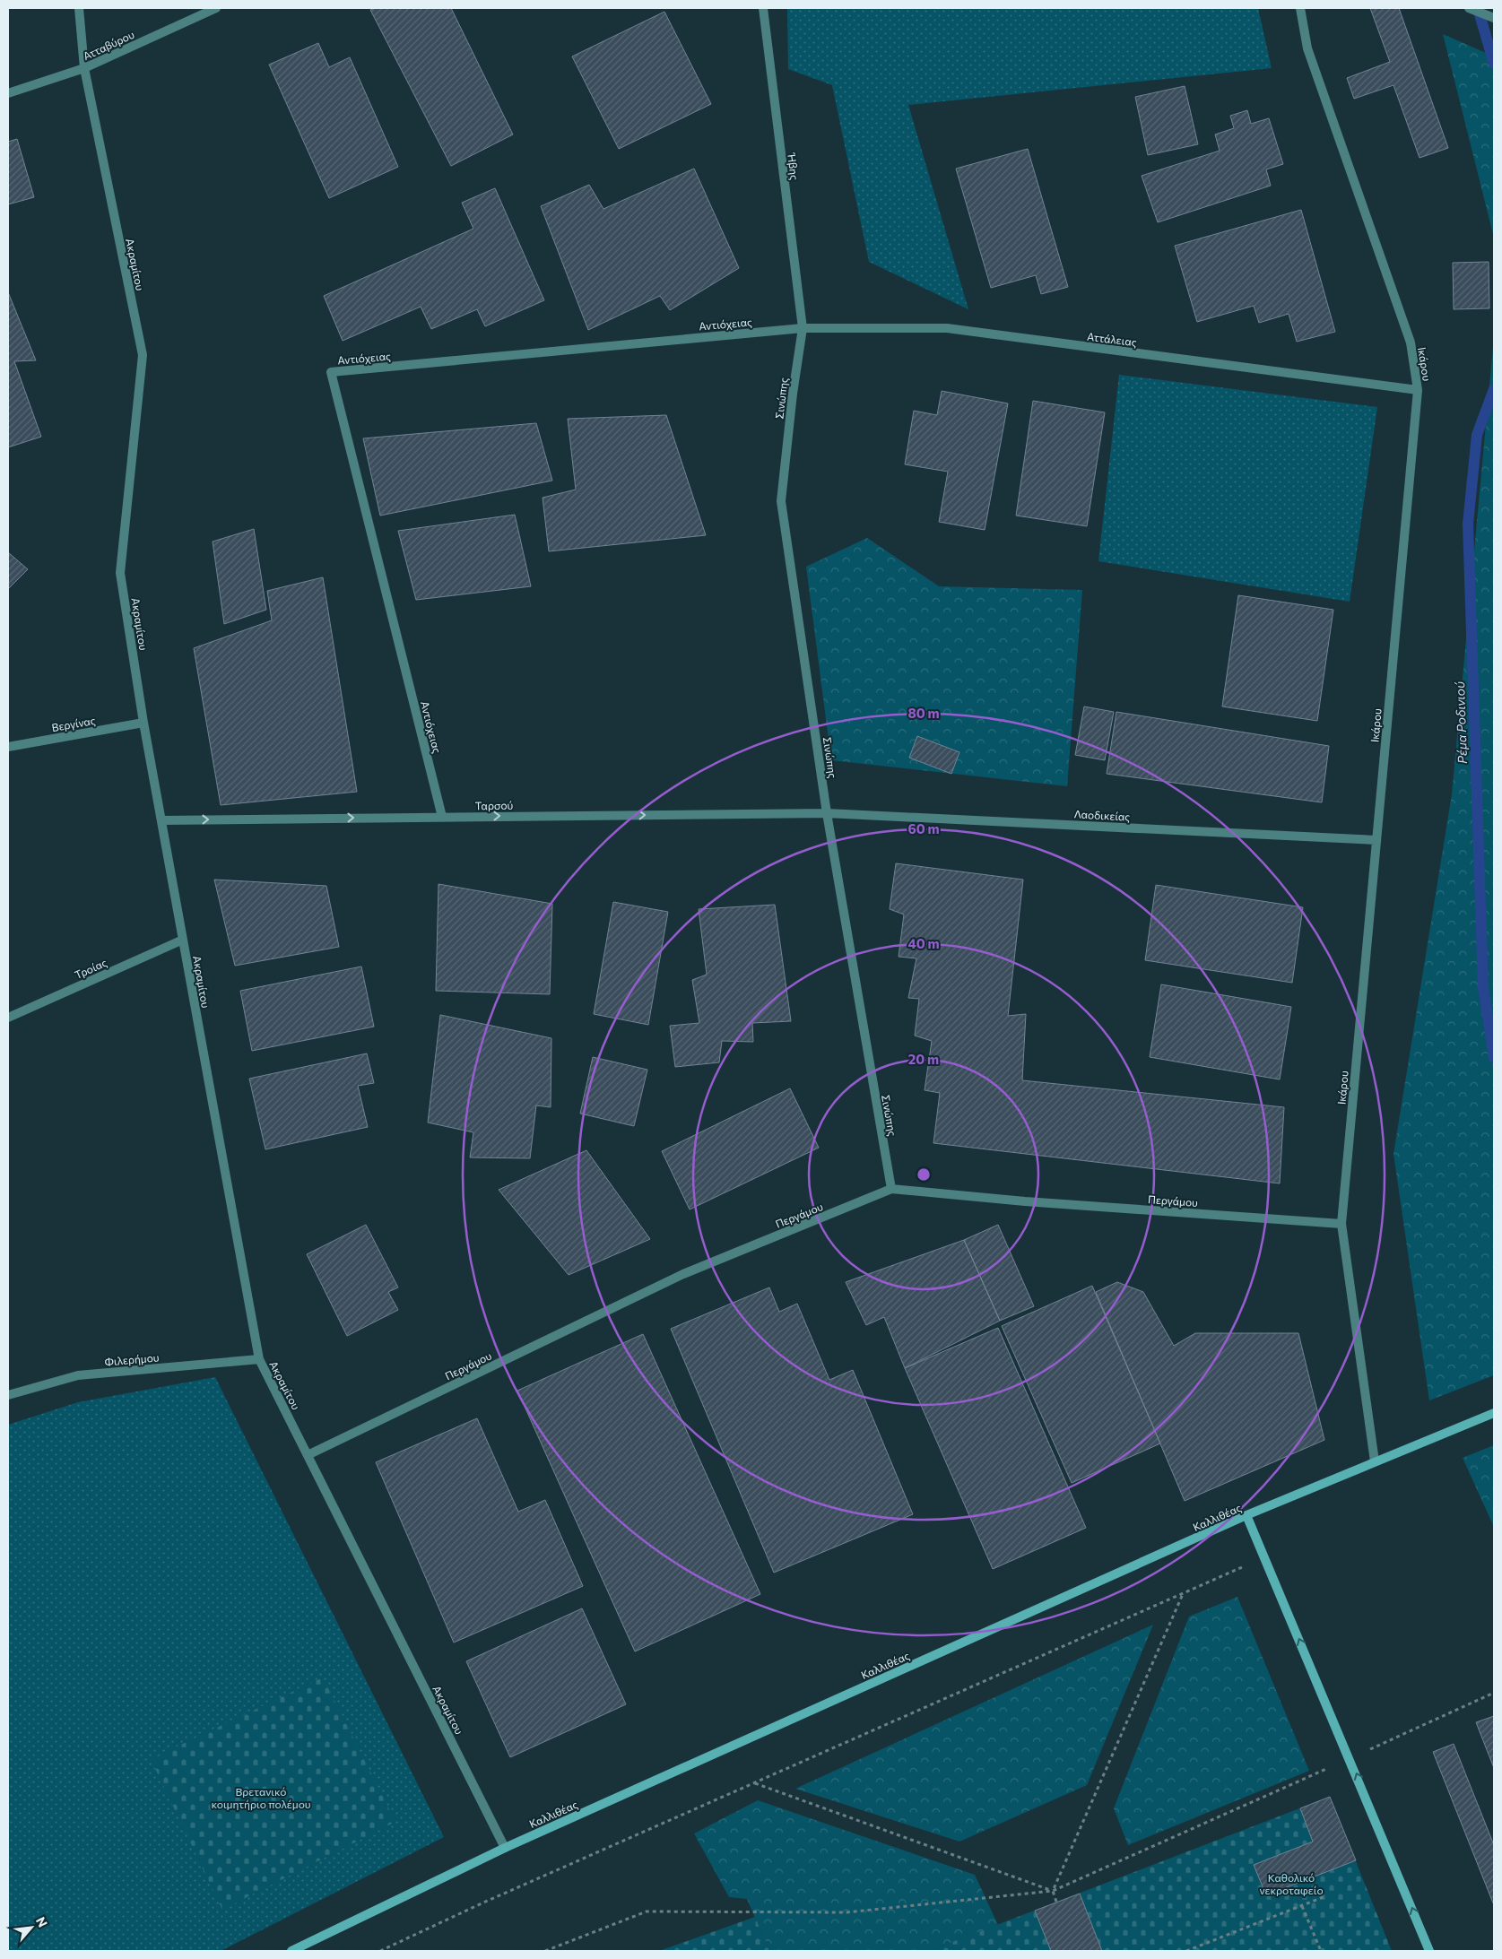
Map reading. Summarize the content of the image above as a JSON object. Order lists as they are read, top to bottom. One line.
{"streets":{"main road":["Καλλιθέας"],"street":["Ατταβύρου","Ήβης","Ακραμίτου","Αντιόχειας","Αττάλειας","Ικάρου","Σινώπης","Βεργίνας","Ταρσού","Λαοδικείας","Τροίας","Περγάμου","Φιλερήμου"]},"crossings":[["Ατταβύρου","Ακραμίτου"],["Ήβης","Αντιόχειας"],["Ήβης","Αττάλειας"],["Ήβης","Σινώπης"],["Ακραμίτου","Βεργίνας"],["Ακραμίτου","Ταρσού"],["Ακραμίτου","Τροίας"],["Ακραμίτου","Περγάμου"],["Ακραμίτου","Φιλερήμου"],["Ακραμίτου","Καλλιθέας"],["Αντιόχειας","Αττάλειας"],["Αντιόχειας","Σινώπης"],["Αντιόχειας","Ταρσού"],["Αττάλειας","Ικάρου"],["Αττάλειας","Σινώπης"],["Ικάρου","Λαοδικείας"],["Ικάρου","Περγάμου"],["Ικάρου","Καλλιθέας"],["Σινώπης","Ταρσού"],["Σινώπης","Λαοδικείας"],["Σινώπης","Περγάμου"],["Ταρσού","Λαοδικείας"]],"one_way":["Ταρσού"],"water":["Ρέμα Ροδινιού"],"parks":["Βρετανικό κοιμητήριο πολέμου","Καθολικό νεκροταφείο"],"north":"top right","rings":["80 m","60 m","40 m","20 m"]}
